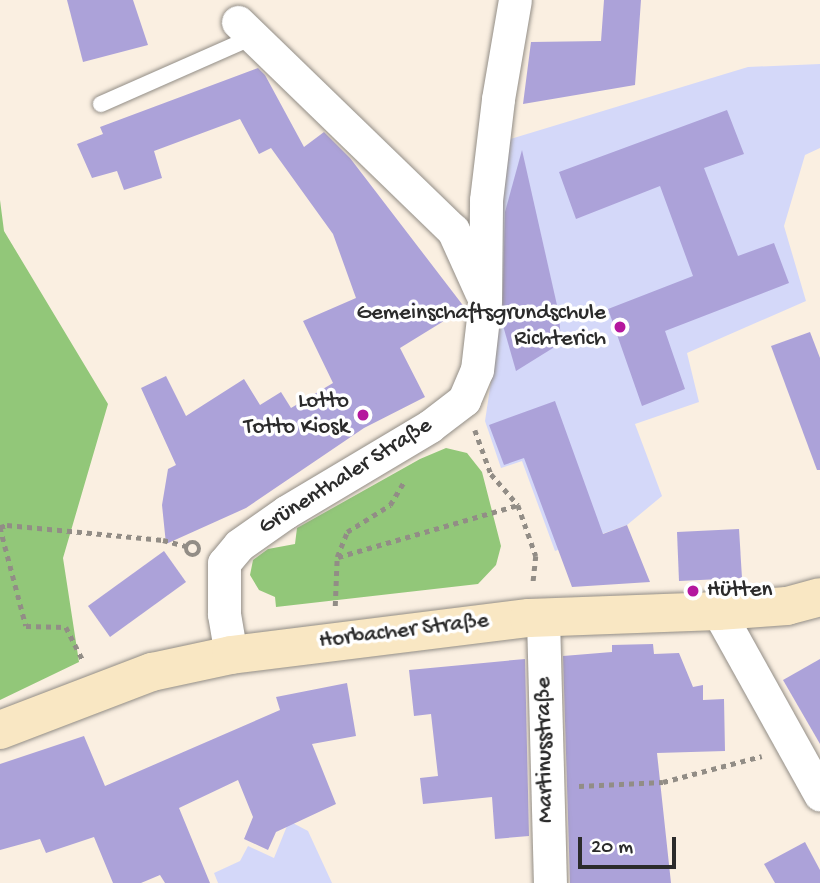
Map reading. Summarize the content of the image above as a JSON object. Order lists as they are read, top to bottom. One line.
{"streets":{"main road":["Horbacher Straße"],"street":["Grünenthaler Straße","Martinusstraße"]},"crossings":[["Grünenthaler Straße","Horbacher Straße"],["Horbacher Straße","Martinusstraße"]],"places":["Gemeinschaftsgrundschule Richterich","Lotto Totto Kiosk","Hütten"],"scale_bar":"20 m"}
